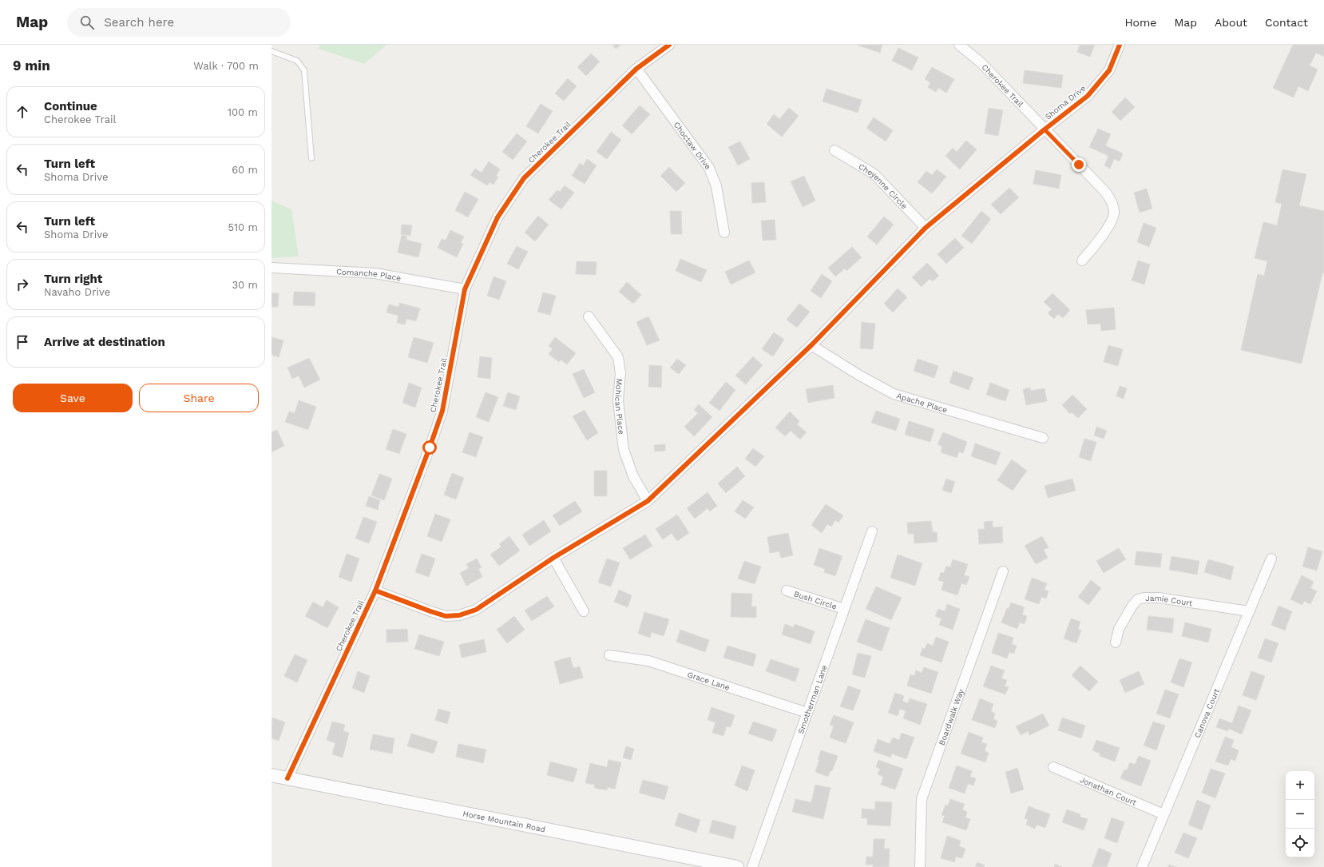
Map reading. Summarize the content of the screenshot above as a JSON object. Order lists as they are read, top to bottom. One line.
{"streets":{"street":["Cherokee Trail","Shoma Drive","Choctaw Drive","Cheyenne Circle","Comanche Place","Apache Place","Mohican Place","Bush Circle","Jamie Court","Grace Lane","Smotherman Lane","Canova Court","Boardwalk Way","Jonathan Court","Horse Mountain Road"]},"crossings":[["Cherokee Trail","Shoma Drive"],["Cherokee Trail","Choctaw Drive"],["Cherokee Trail","Comanche Place"],["Cherokee Trail","Horse Mountain Road"],["Shoma Drive","Cheyenne Circle"],["Shoma Drive","Apache Place"],["Shoma Drive","Mohican Place"],["Bush Circle","Smotherman Lane"],["Jamie Court","Canova Court"],["Grace Lane","Smotherman Lane"],["Canova Court","Jonathan Court"]],"page":{"header":"Map","search":"Search here","nav":["Home","Map","About","Contact"],"heading":["9 min","Walk · 700 m"],"list":[["Continue","Cherokee Trail","100 m"],["Turn left","Shoma Drive","60 m"],["Turn left","Shoma Drive","510 m"],["Turn right","Navaho Drive","30 m"],"Arrive at destination"],"buttons":["Save","Share"],"map_buttons":["+","−"]}}
